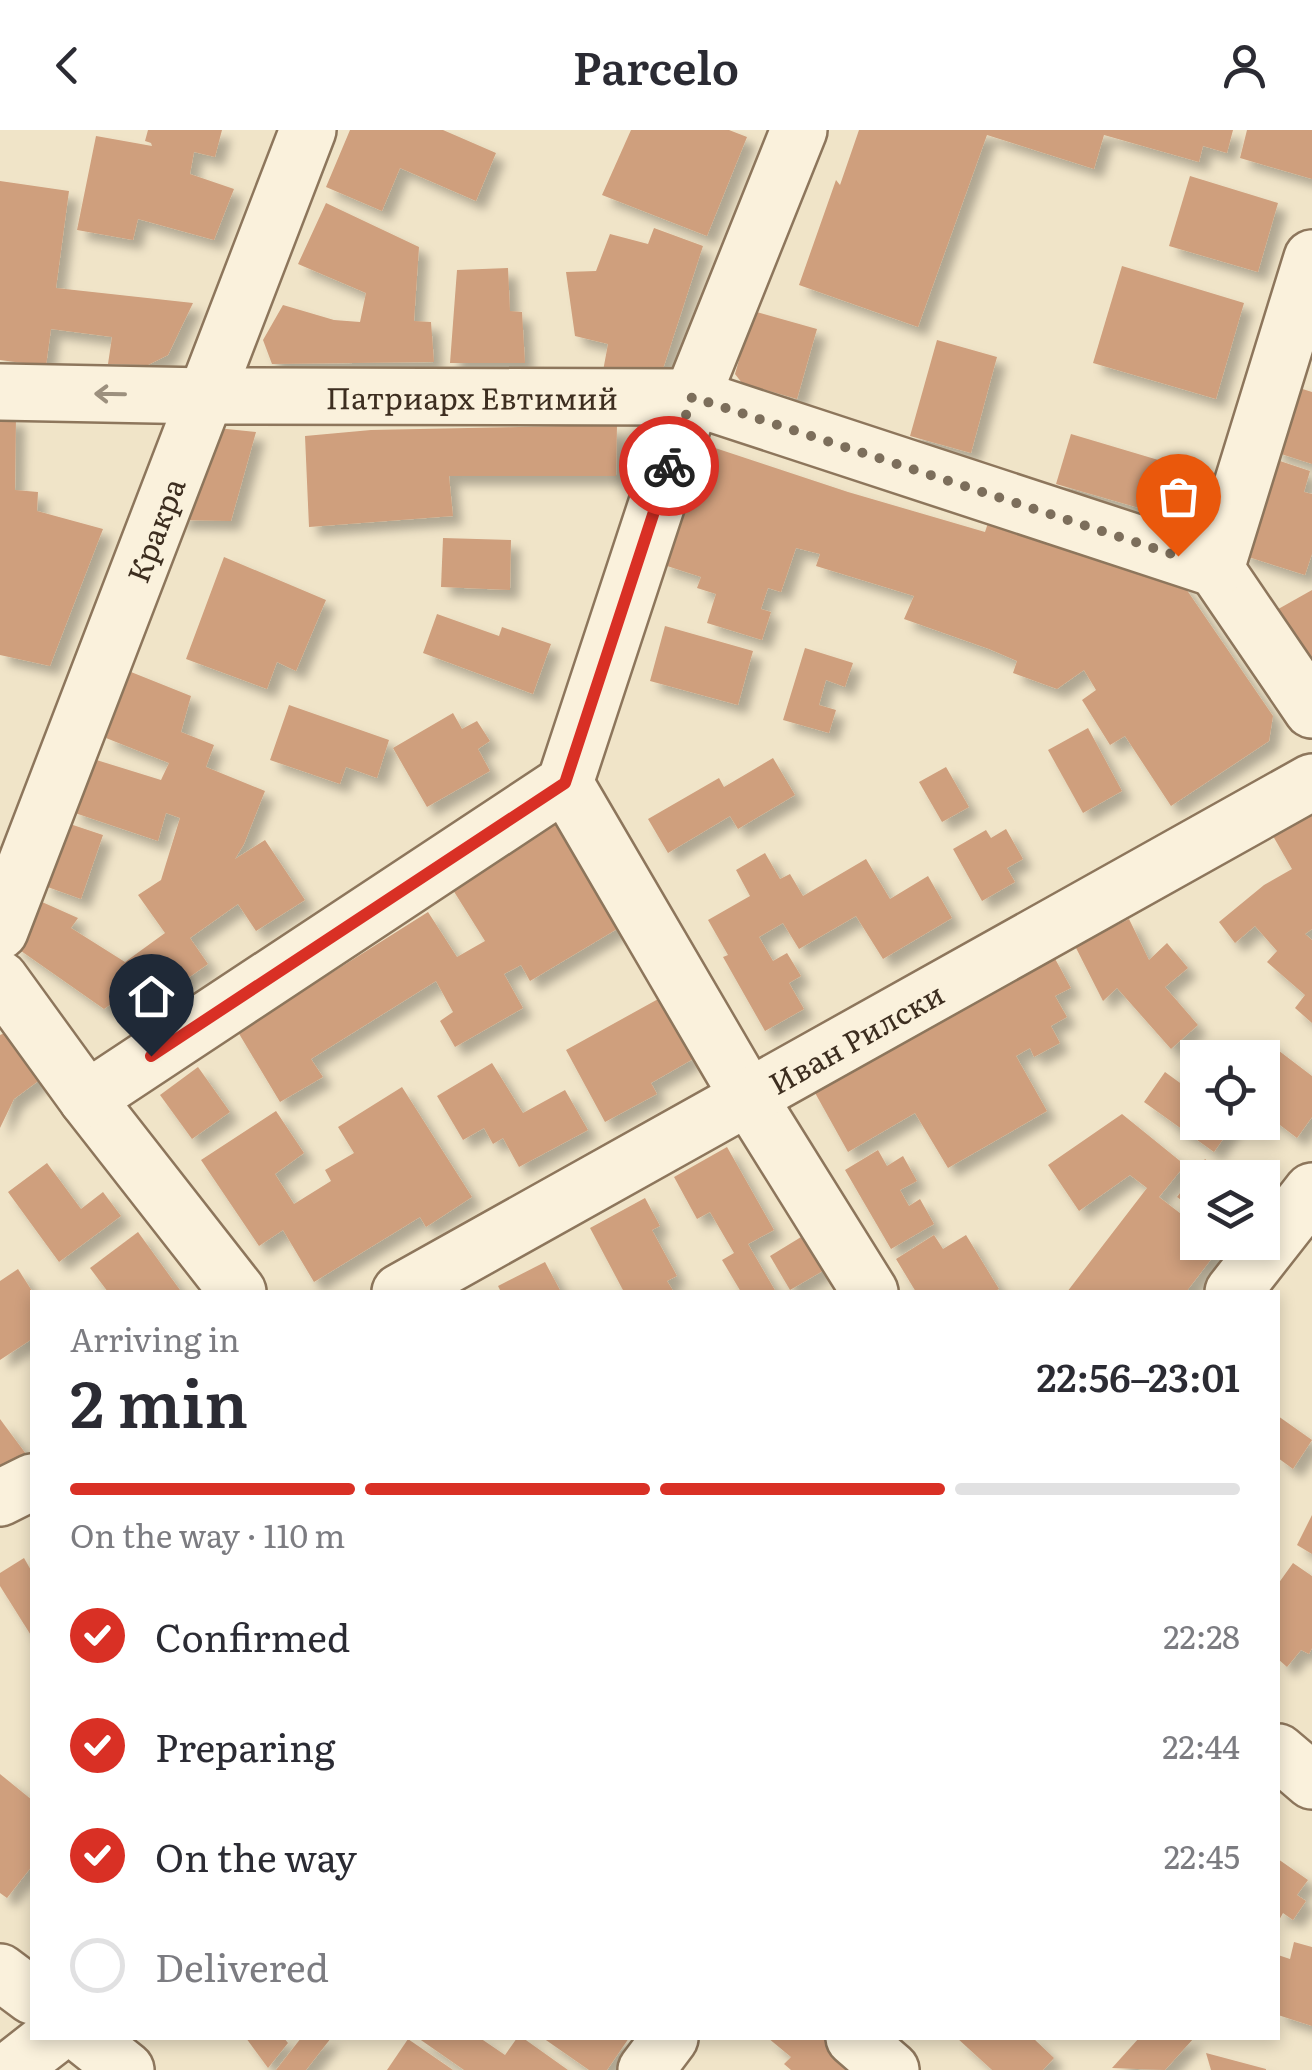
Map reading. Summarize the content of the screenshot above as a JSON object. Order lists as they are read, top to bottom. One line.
{"streets":{"street":["Патриарх Евтимий","Кракра","Иван Рилски"]},"crossings":[["Патриарх Евтимий","Кракра"]],"page":{"header":"Parcelo","heading":["2 min","Arriving in","22:56–23:01"],"bar":"On the way · 110 m","list":[["Confirmed","22:28"],["Preparing","22:44"],["On the way","22:45"],"Delivered"]}}
